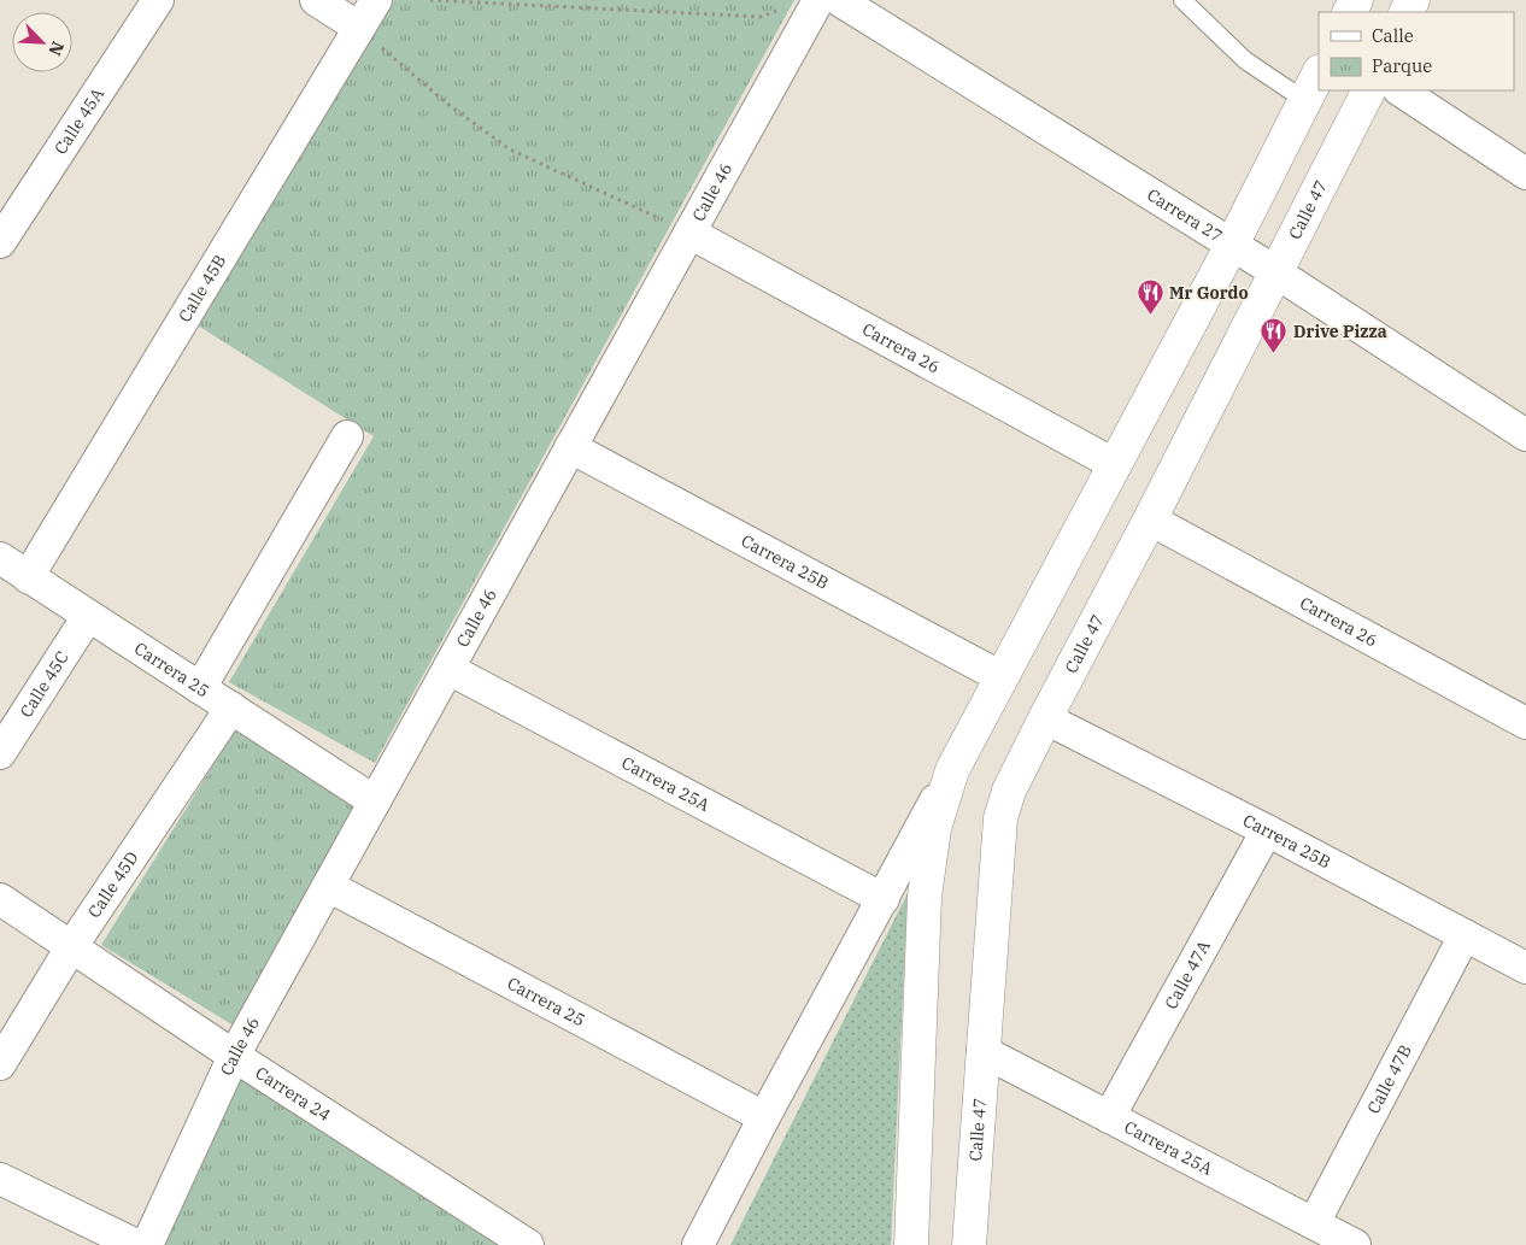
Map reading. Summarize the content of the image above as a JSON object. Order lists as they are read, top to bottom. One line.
{"streets":{"main road":["Calle 47"],"street":["Calle 45A","Calle 46","Carrera 27","Calle 45B","Carrera 26","Carrera 25B","Carrera 25","Calle 45C","Carrera 25A","Calle 45D","Calle 47A","Calle 47B","Carrera 24"]},"crossings":[["Calle 46","Carrera 26"],["Calle 46","Carrera 25B"],["Calle 46","Carrera 25"],["Calle 46","Carrera 25A"],["Calle 46","Carrera 24"],["Calle 47","Carrera 27"],["Calle 47","Carrera 26"],["Calle 47","Carrera 25B"],["Calle 47","Carrera 25A"],["Calle 45B","Carrera 25"],["Carrera 25B","Calle 47A"],["Carrera 25B","Calle 47B"],["Carrera 25","Calle 45C"],["Carrera 25","Calle 45D"],["Carrera 25A","Calle 47A"],["Carrera 25A","Calle 47B"],["Calle 45D","Carrera 24"]],"places":{"restaurant":["Mr Gordo","Drive Pizza"]},"legend":["Calle","Parque"],"north":"bottom right"}
